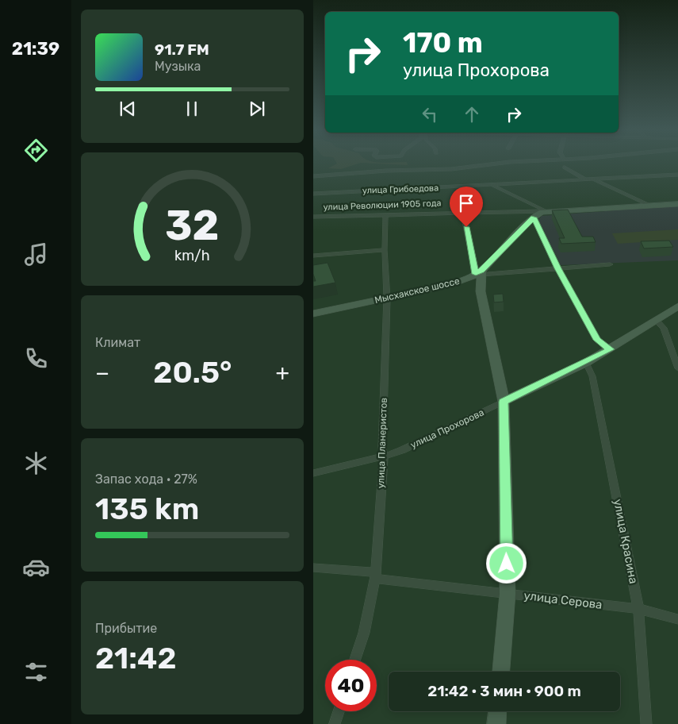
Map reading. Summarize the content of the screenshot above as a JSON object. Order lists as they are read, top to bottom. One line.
{"streets":{"street":["улица Грибоедова","улица Революции 1905 года","Мысхакское шоссе","улица Прохорова","улица Планеристов","улица Красина","улица Серова"]},"crossings":[["улица Революции 1905 года","Мысхакское шоссе"],["улица Революции 1905 года","улица Планеристов"],["Мысхакское шоссе","улица Планеристов"],["улица Прохорова","улица Планеристов"],["улица Прохорова","улица Красина"],["улица Планеристов","улица Серова"],["улица Красина","улица Серова"]],"page":{"tabs":"21:39","turn":["170 m","улица Прохорова"],"song":["91.7 FM","Музыка"],"tile":["Климат",["Запас хода · 27%","135 km"],["Прибытие","21:42"]],"heat":["−","20.5°","+"],"limit":"40","trip":"21:42 · 3 мин · 900 m","gauge":["32","km/h"]}}
